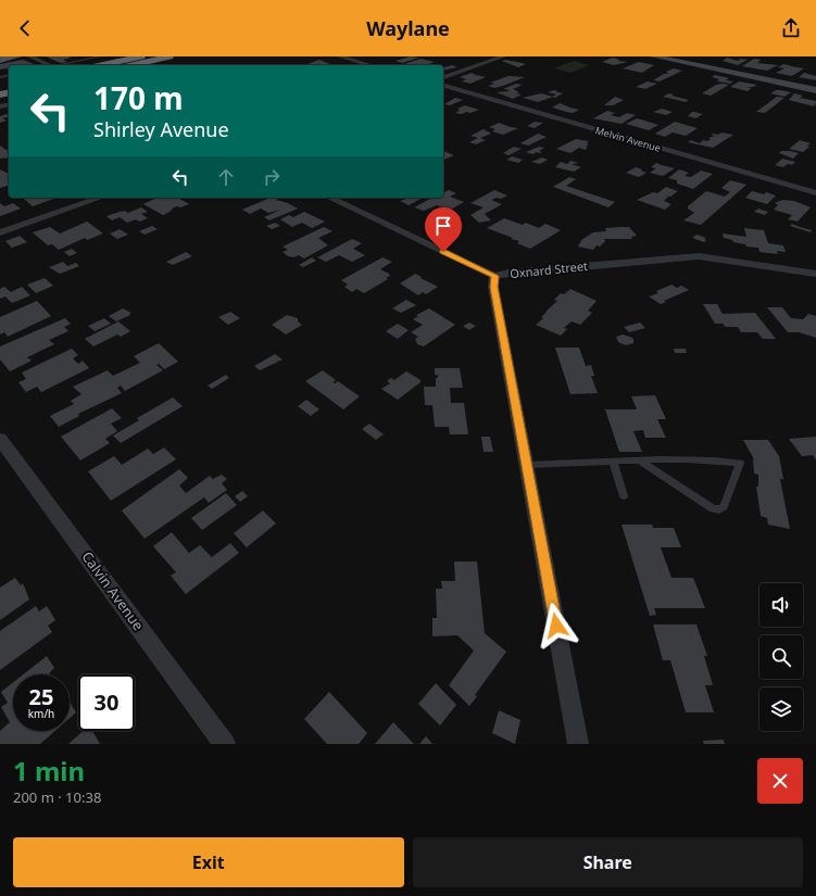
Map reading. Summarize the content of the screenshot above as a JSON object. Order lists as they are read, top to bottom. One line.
{"streets":{"street":["Melvin Avenue","Oxnard Street","Calvin Avenue"]},"page":{"header":"Waylane","turn":["170 m","Shirley Avenue"],"speed":"25 km/h","limit":"30","heading":["1 min","200 m · 10:38"],"buttons":["Exit","Share"]}}
